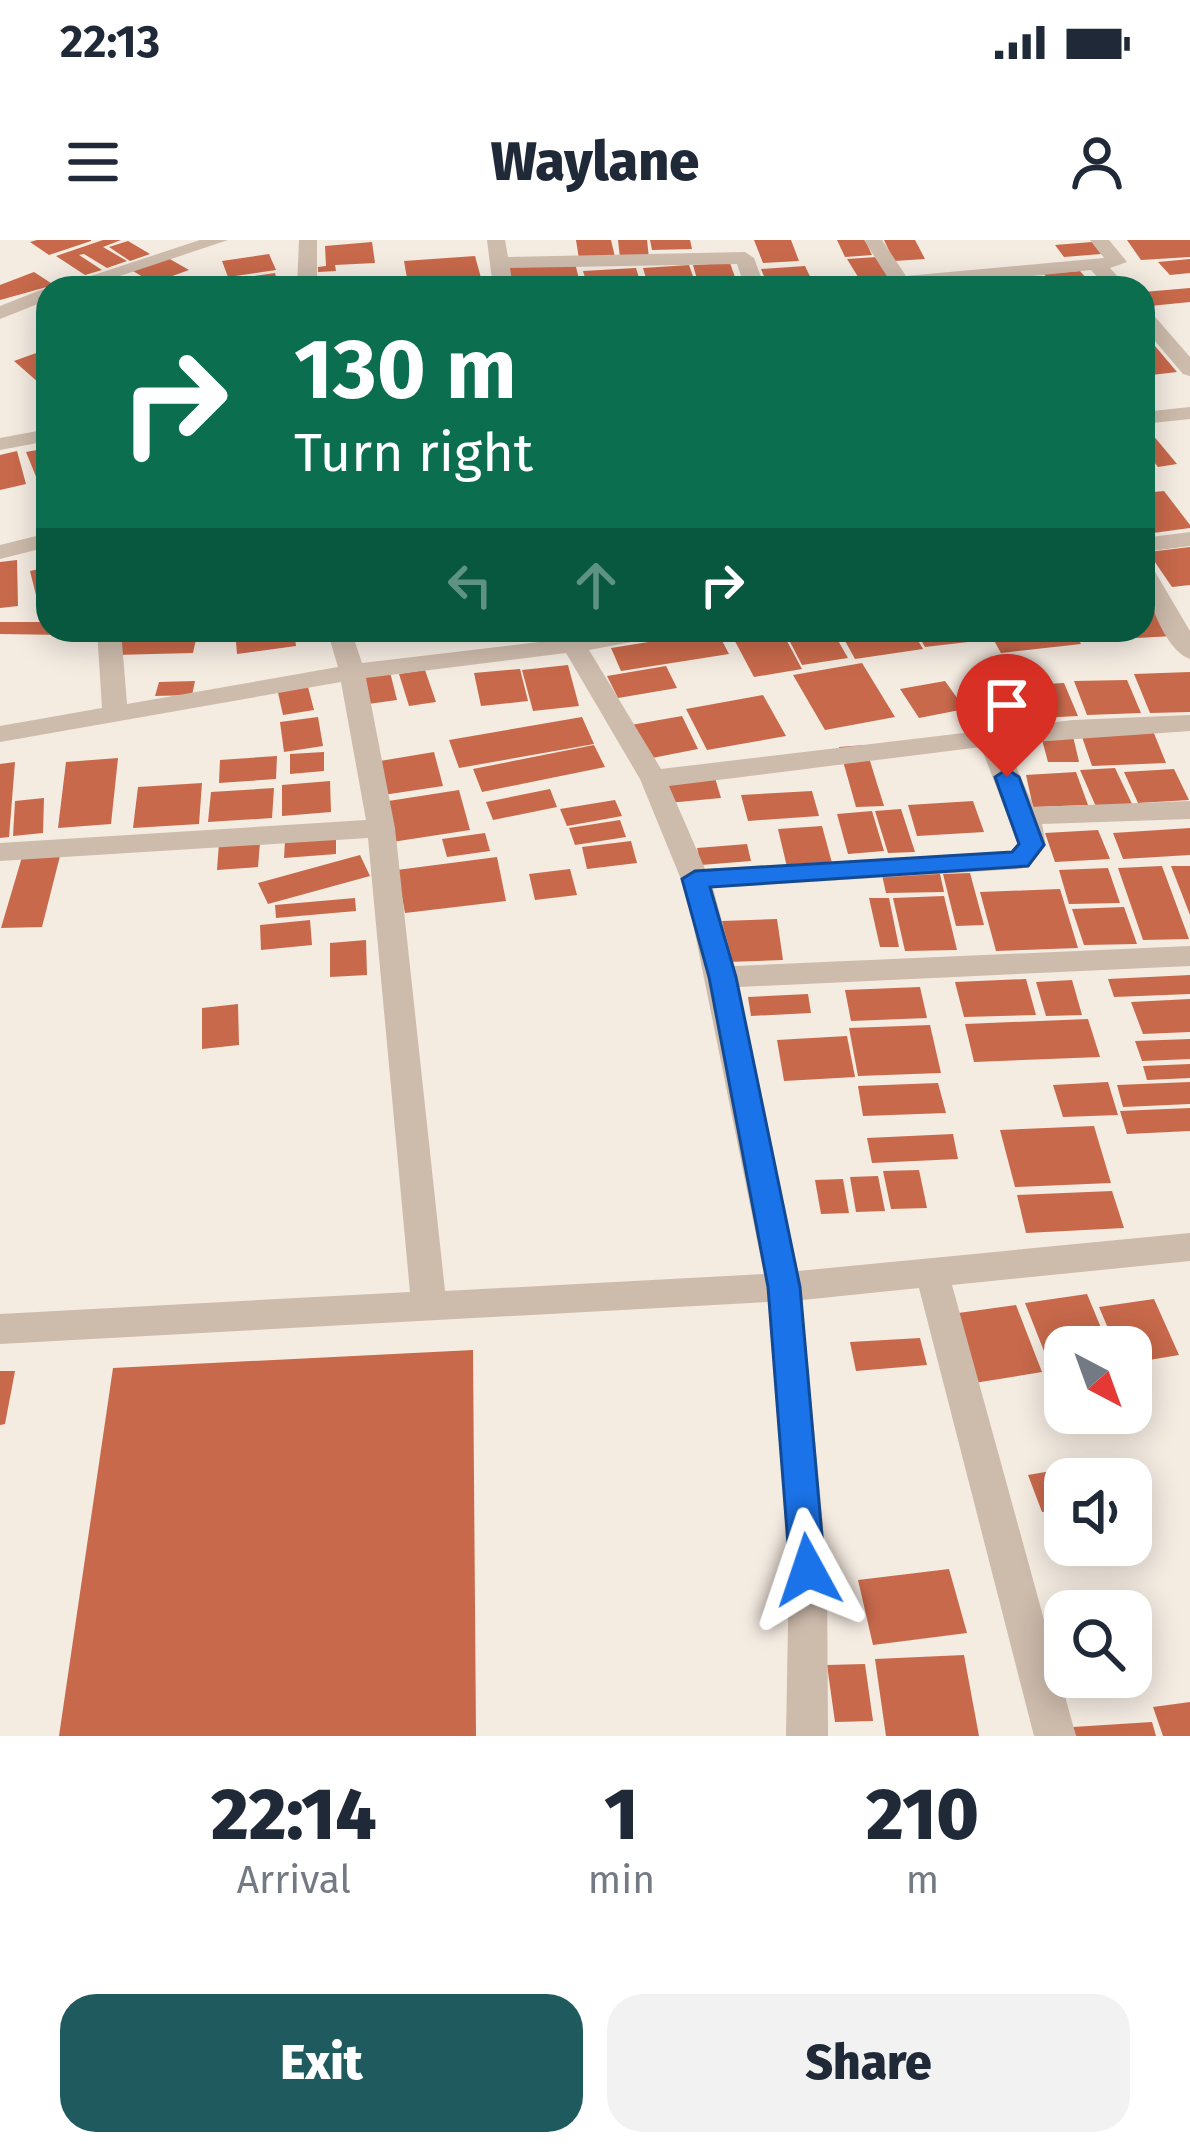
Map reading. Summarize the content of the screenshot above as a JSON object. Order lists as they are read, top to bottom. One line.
{"north":"bottom right","page":{"status":"22:13","header":"Waylane","turn":["130 m","Turn right"],"eta":["22:14","Arrival","1","min","210","m"],"buttons":["Exit","Share"]}}
